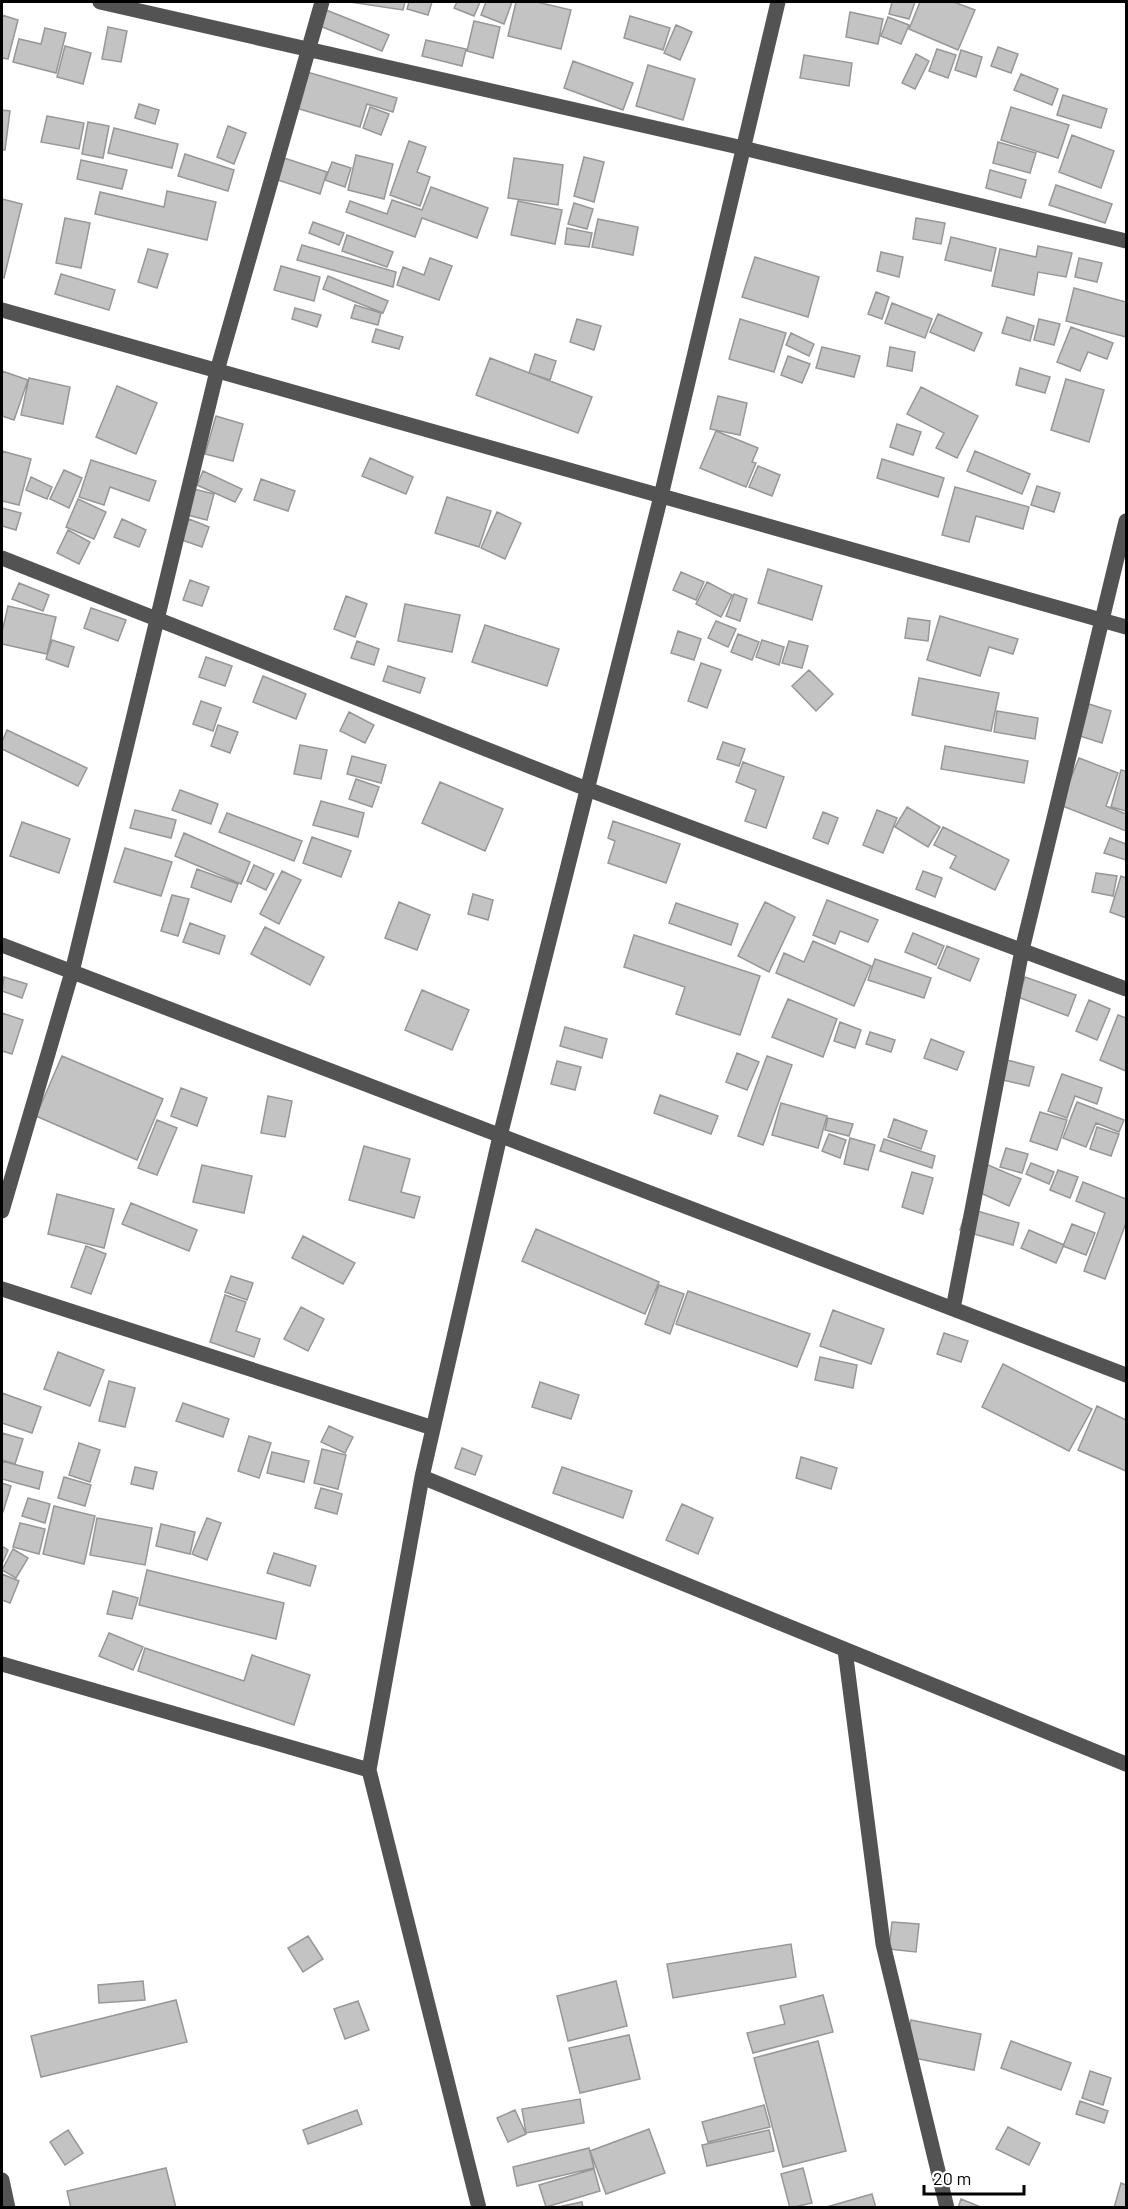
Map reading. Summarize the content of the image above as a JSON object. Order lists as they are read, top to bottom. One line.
{"scale_bar":"20 m"}
